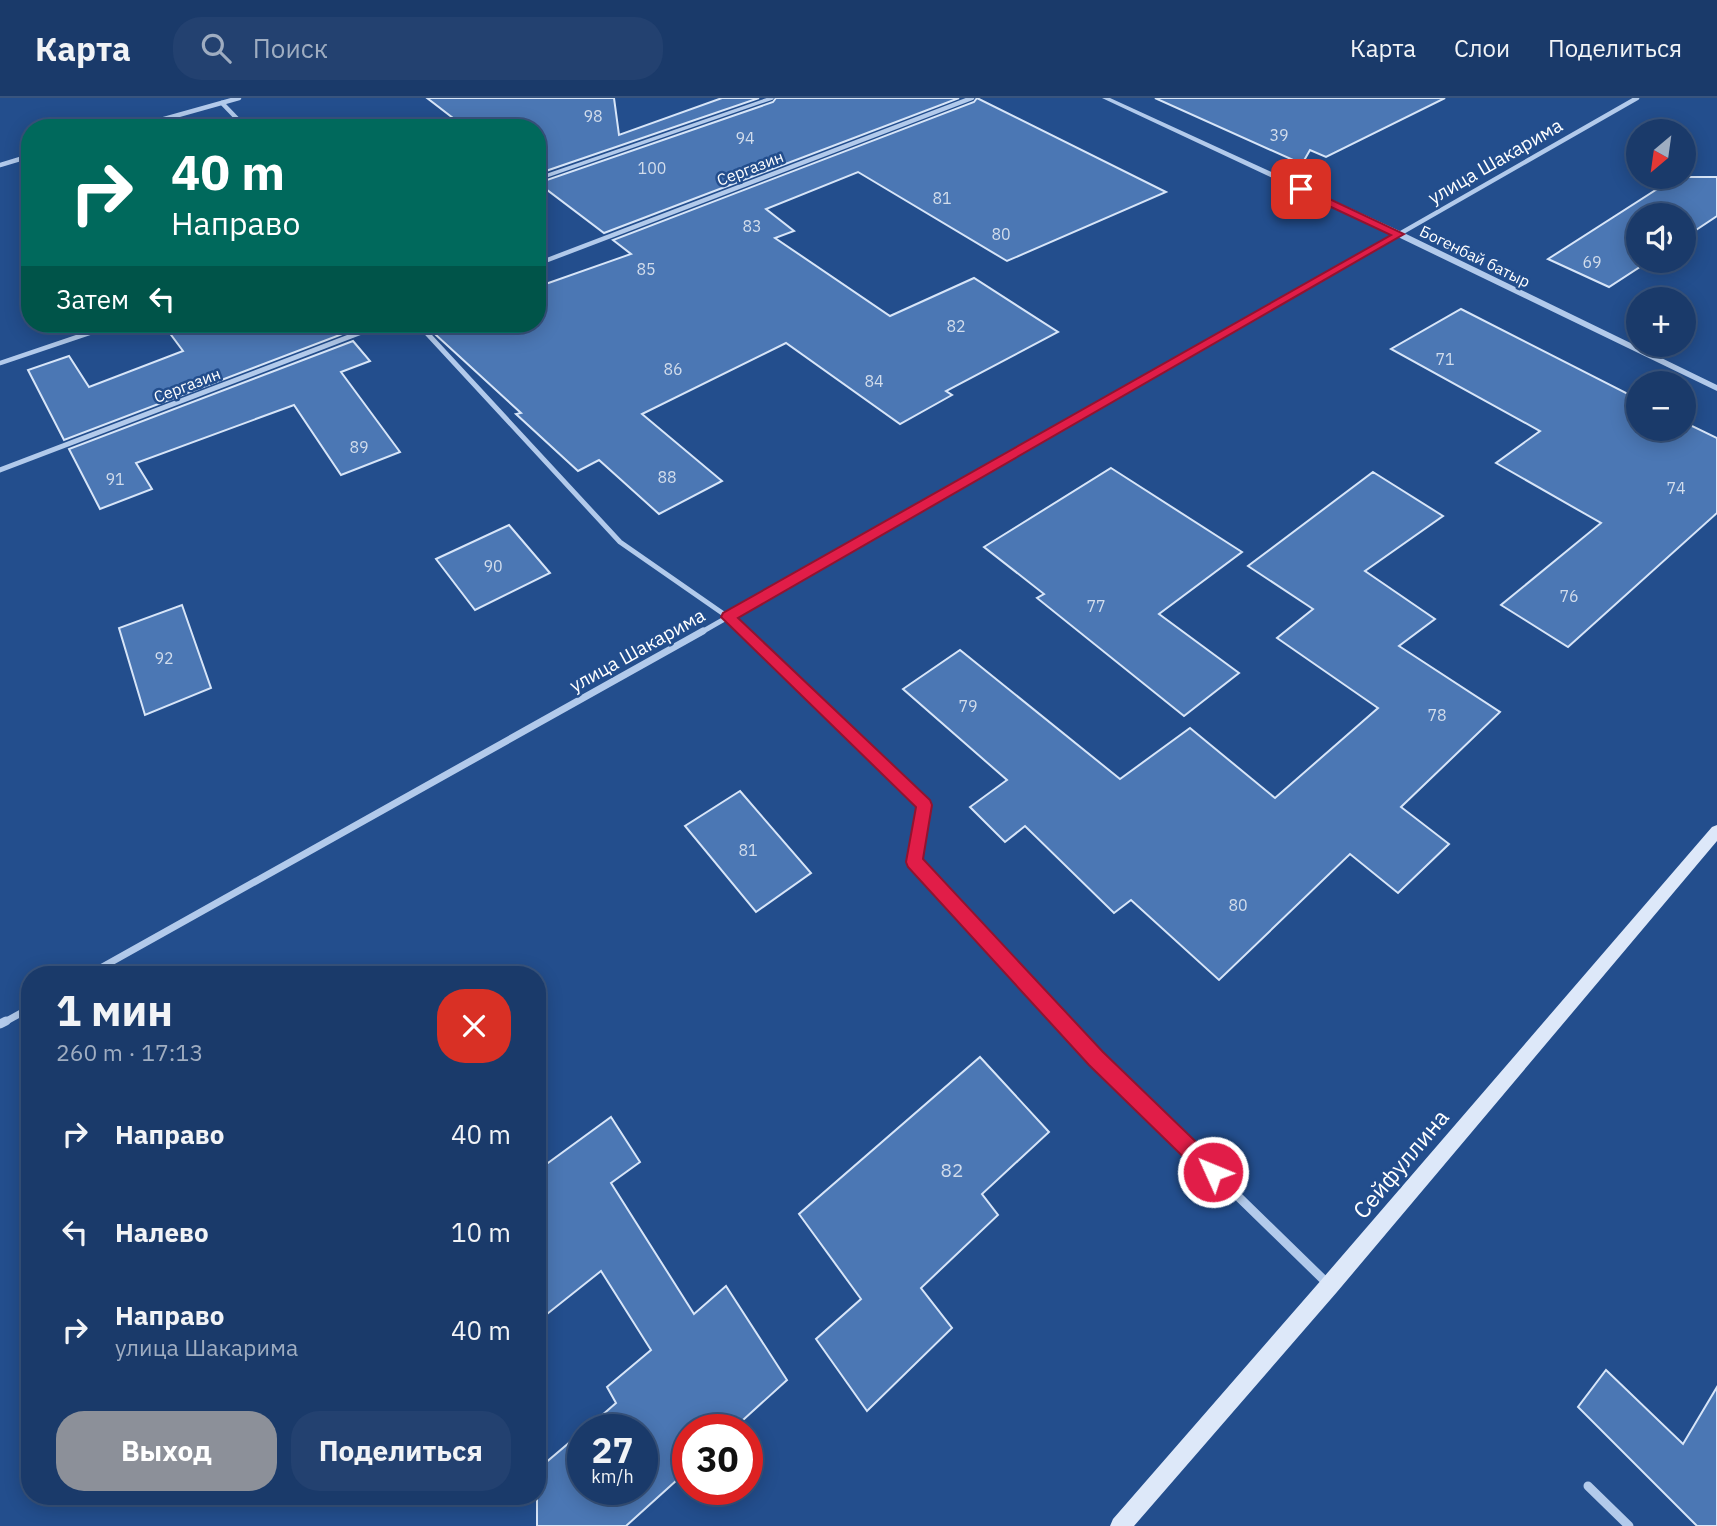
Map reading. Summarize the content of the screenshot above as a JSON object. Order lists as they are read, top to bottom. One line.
{"streets":{"main road":["Сейфуллина"],"street":["улица Шакарима","Сергазин","Богенбай батыр"]},"crossings":[["улица Шакарима","Богенбай батыр"]],"house_numbers":["98","39","94","100","81","83","80","69","85","82","71","86","84","89","88","91","74","90","76","77","92","79","78","81","80","82"],"north":"bottom left","page":{"header":"Карта","search":"Поиск","nav":["Карта","Слои","Поделиться"],"map_buttons":["+","−"],"turn":["40 m","Направо"],"then":"Затем","heading":["1 мин","260 m · 17:13"],"list":[{"name":"Направо","value":"40 m"},{"name":"Налево","value":"10 m"},{"name":"Направо","note":"улица Шакарима","value":"40 m"}],"buttons":["Выход","Поделиться"],"speed":"27 km/h","limit":"30"}}
